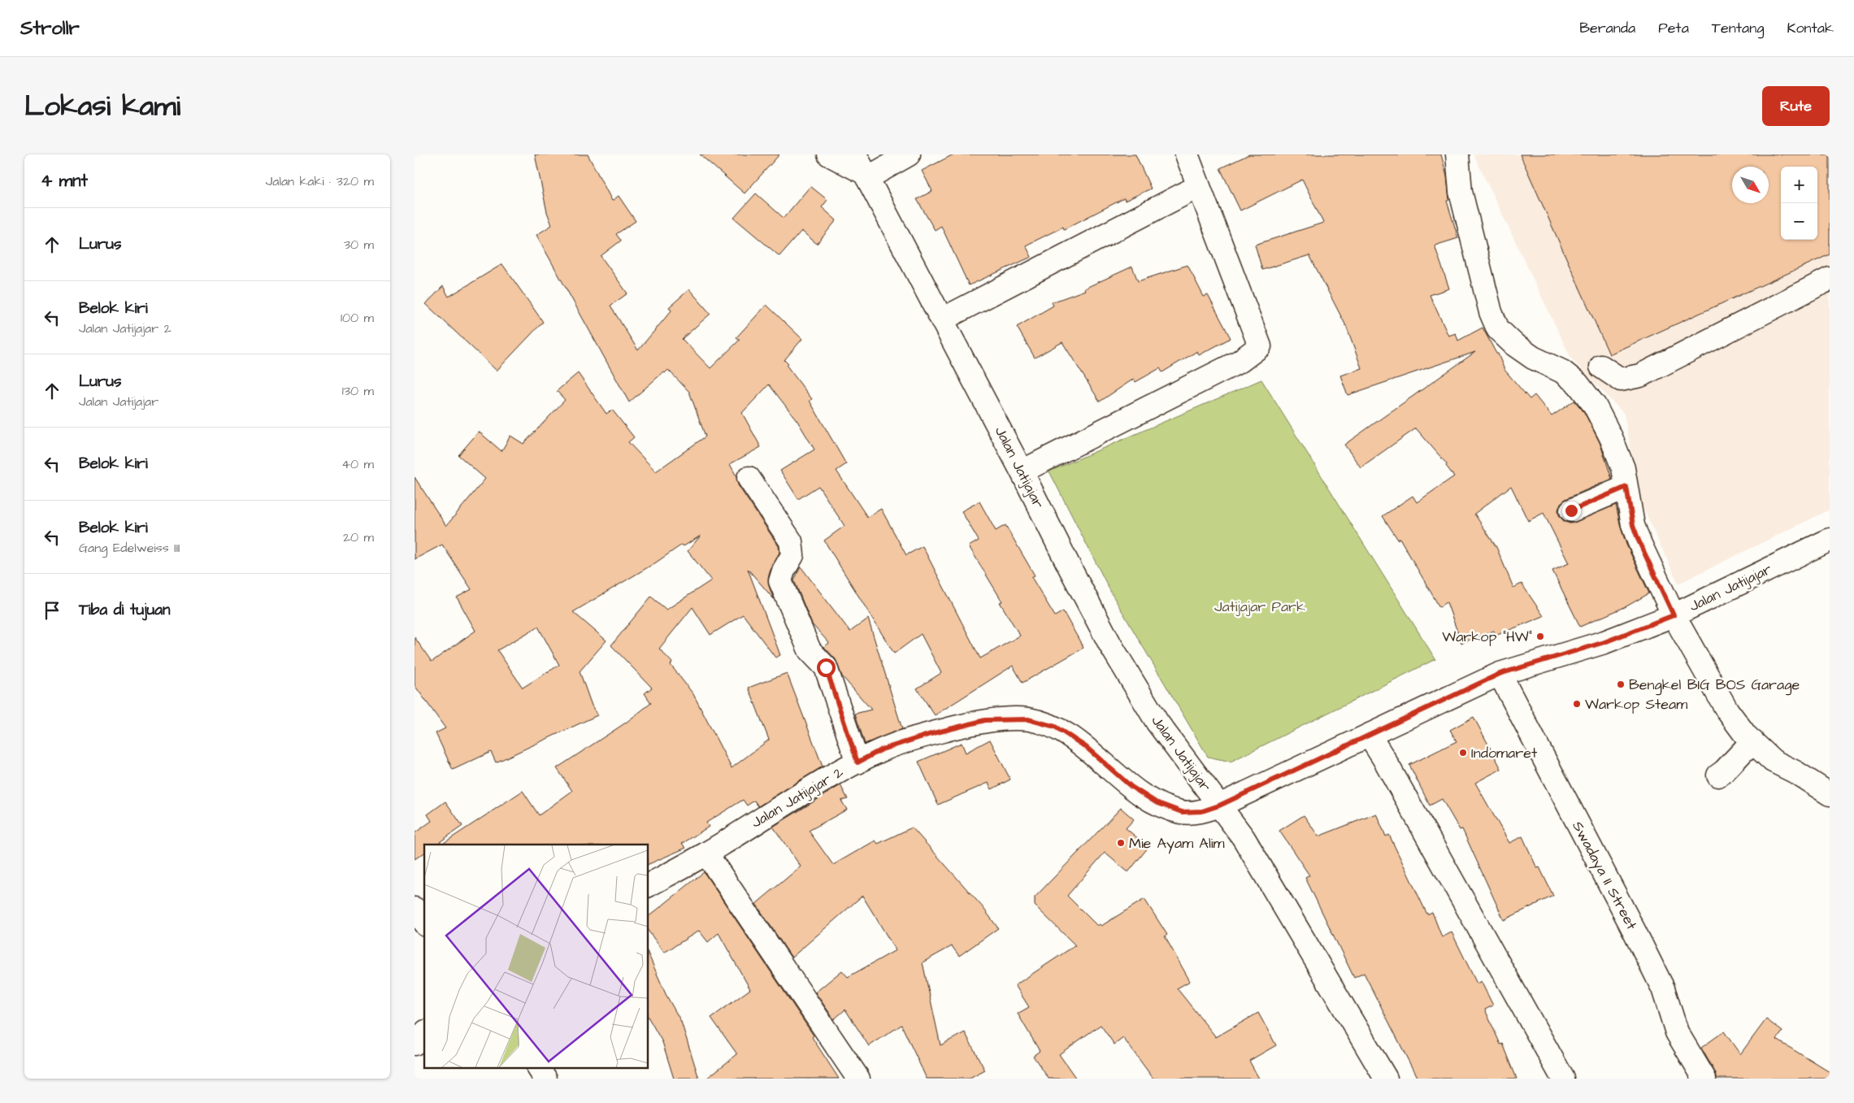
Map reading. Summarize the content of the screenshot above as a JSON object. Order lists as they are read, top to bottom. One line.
{"streets":{"street":["Jalan Jatijajar","Jalan Jatijajar 2","Swadaya II Street"]},"crossings":[["Jalan Jatijajar","Jalan Jatijajar 2"],["Jalan Jatijajar","Swadaya II Street"]],"parks":["Jatijajar Park"],"places":["Warkop \"HW\"","Bengkel BIG BOS Garage","Warkop Steam","Indomaret","Mie Ayam Alim"],"north":"bottom right","page":{"header":"Strollr","nav":["Beranda","Peta","Tentang","Kontak"],"title":"Lokasi kami","buttons":"Rute","heading":["4 mnt","Jalan kaki · 320 m"],"map_buttons":["+","−"],"list":[["Lurus","30 m"],["Belok kiri","Jalan Jatijajar 2","100 m"],["Lurus","Jalan Jatijajar","130 m"],["Belok kiri","40 m"],["Belok kiri","Gang Edelweiss III","20 m"],"Tiba di tujuan"]}}
